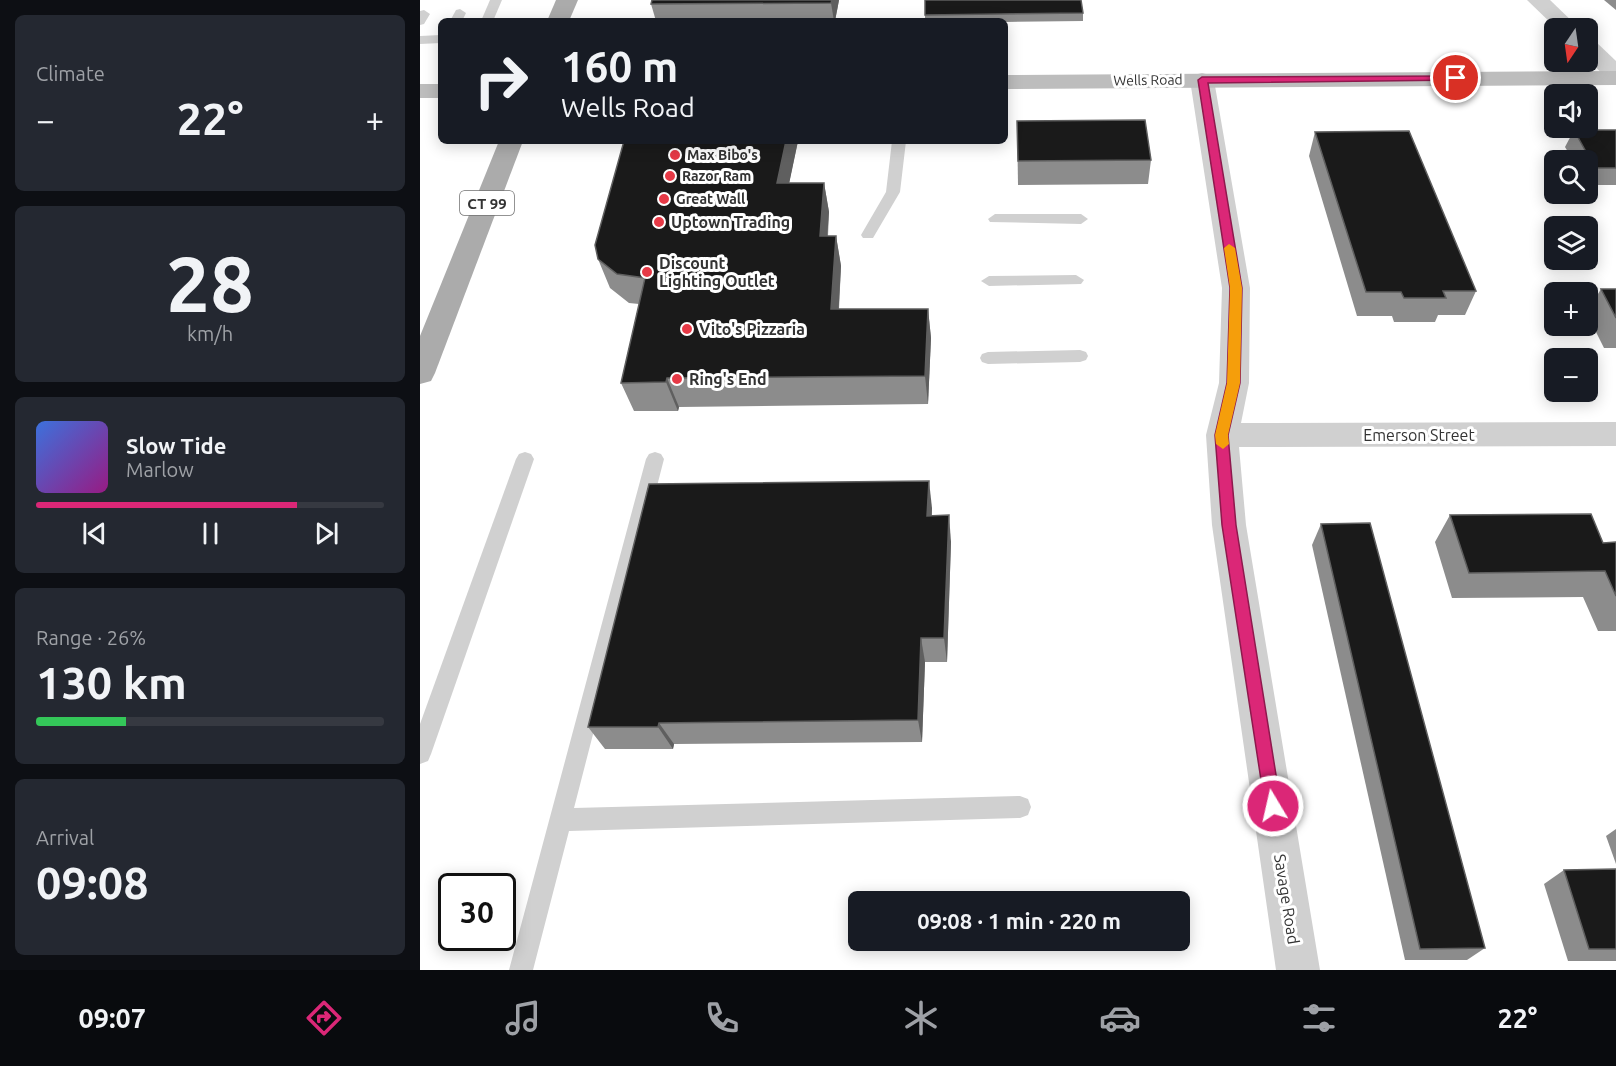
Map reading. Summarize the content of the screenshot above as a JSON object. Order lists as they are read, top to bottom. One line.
{"streets":{"main road":["Wells Road","CT 99"],"street":["Emerson Street","Savage Road"]},"crossings":[["Wells Road","Savage Road"],["Emerson Street","Savage Road"]],"places":["Max Bibo's","Razor Ram","Great Wall","Uptown Trading","Discount Lighting Outlet","Vito's Pizzaria","Ring's End"],"north":"bottom","page":{"tile":["Climate",["28","km/h"],["Range · 26%","130 km"],["Arrival","09:08"]],"map_buttons":["+","−"],"turn":["160 m","Wells Road"],"heat":["−","22°","+"],"song":["Slow Tide","Marlow"],"limit":"30","trip":"09:08 · 1 min · 220 m","tabs":["09:07","22°"]}}
